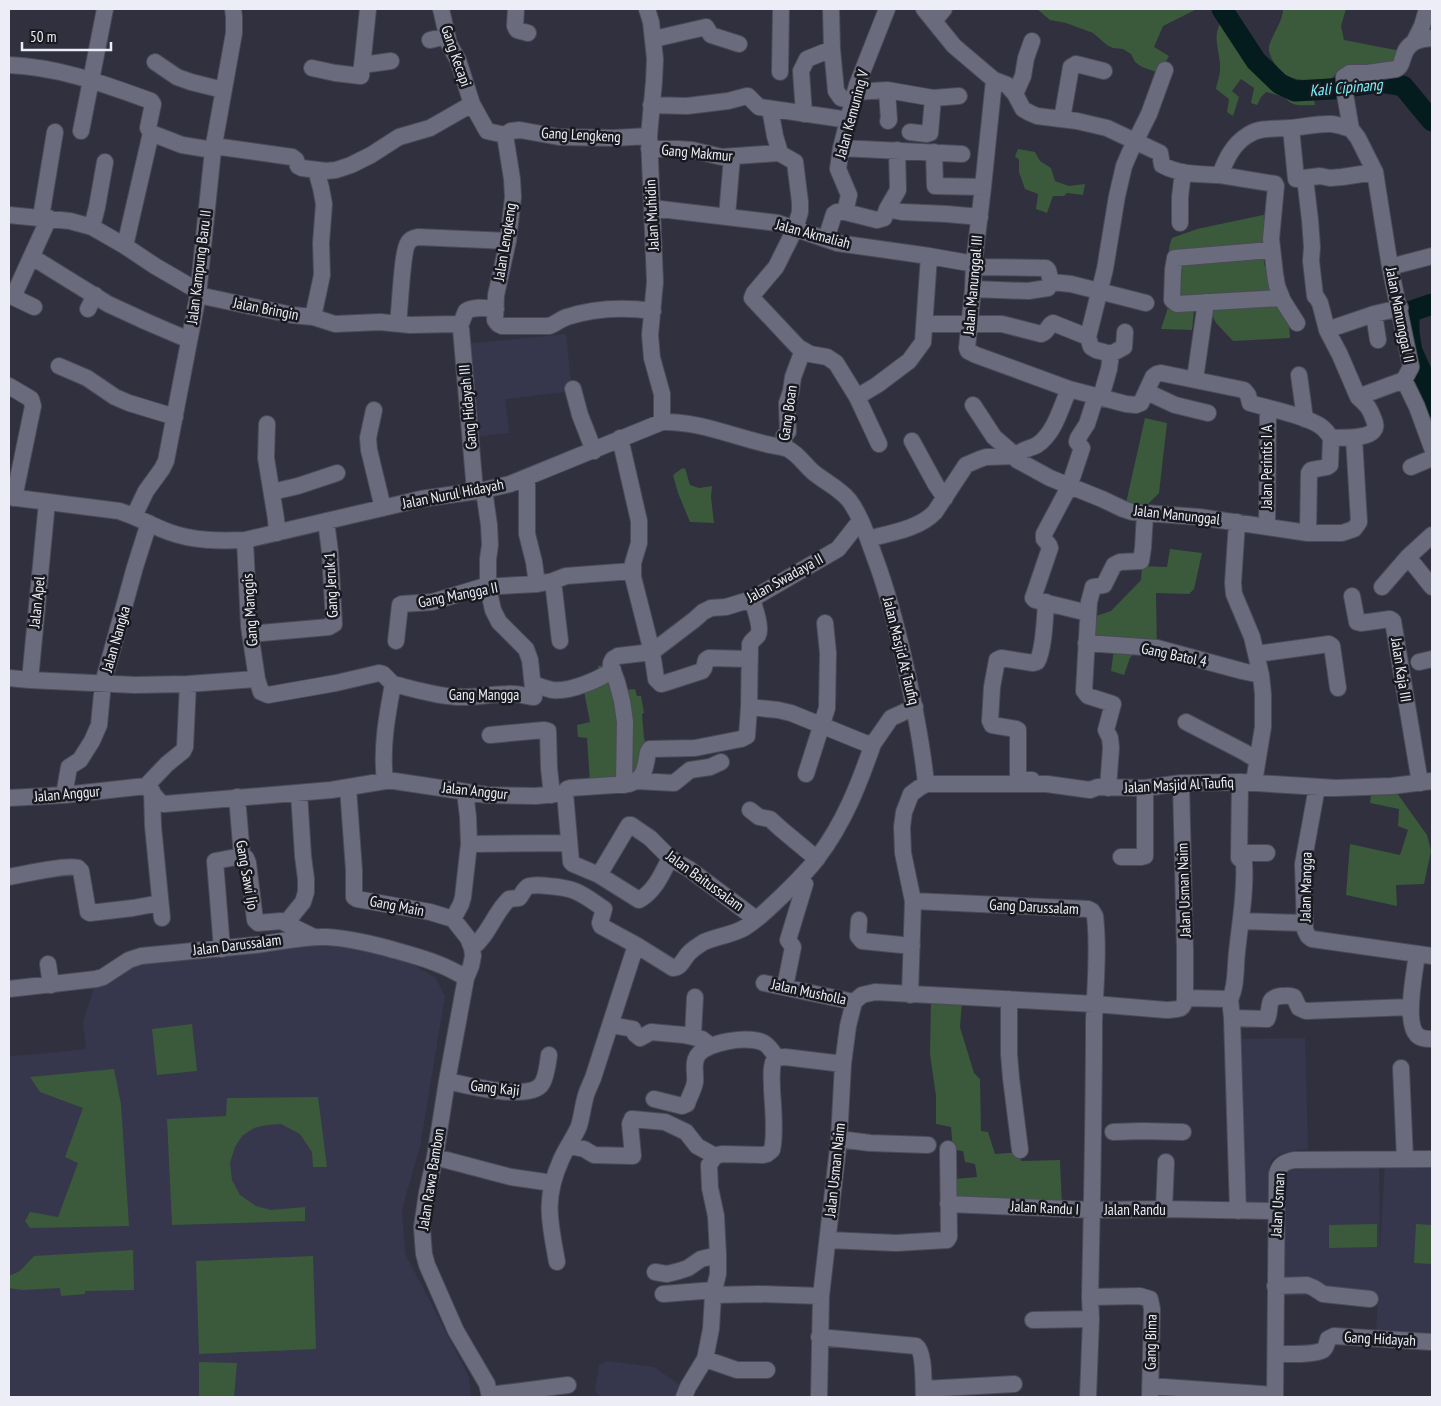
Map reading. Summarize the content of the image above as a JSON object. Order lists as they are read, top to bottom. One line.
{"streets":{"street":["Gang Kecapi","Jalan Kemuning V","Gang Lengkeng","Gang Makmur","Jalan Muhidin","Jalan Akmaliah","Jalan Lengkeng","Jalan Kampung Baru II","Jalan Manunggal III","Jalan Bringin","Jalan Manunggal II","Gang Hidayah III","Gang Boan","Jalan Perintis I A","Jalan Nurul Hidayah","Jalan Manunggal","Jalan Swadaya II","Gang Jeruk 1","Gang Mangga II","Jalan Apel","Gang Manggis","Jalan Nangka","Jalan Masjid At Taufiq","Gang Batol 4","Jalan Kaja III","Gang Mangga","Jalan Masjid Al Taufiq","Jalan Anggur","Gang Sawi Ijo","Jalan Baitussalam","Jalan Mangga","Jalan Usman Naim","Gang Main","Gang Darussalam","Jalan Darussalam","Jalan Musholla","Gang Kaji","Jalan Rawa Bambon","Jalan Usman","Jalan Randu I","Jalan Randu","Gang Hidayah","Gang Bima"]},"crossings":[["Gang Lengkeng","Gang Makmur"],["Gang Lengkeng","Jalan Muhidin"],["Gang Lengkeng","Jalan Lengkeng"],["Gang Makmur","Jalan Muhidin"],["Jalan Muhidin","Jalan Akmaliah"],["Jalan Muhidin","Jalan Nurul Hidayah"],["Jalan Akmaliah","Jalan Manunggal III"],["Jalan Kampung Baru II","Jalan Bringin"],["Jalan Kampung Baru II","Jalan Nurul Hidayah"],["Gang Hidayah III","Jalan Nurul Hidayah"],["Gang Hidayah III","Gang Mangga"],["Gang Boan","Jalan Nurul Hidayah"],["Jalan Nurul Hidayah","Jalan Swadaya II"],["Jalan Nurul Hidayah","Gang Jeruk 1"],["Jalan Nurul Hidayah","Jalan Apel"],["Jalan Nurul Hidayah","Gang Manggis"],["Jalan Nurul Hidayah","Jalan Nangka"],["Jalan Nurul Hidayah","Jalan Masjid At Taufiq"],["Jalan Nurul Hidayah","Gang Mangga"],["Jalan Manunggal","Gang Batol 4"],["Jalan Manunggal","Jalan Masjid Al Taufiq"],["Jalan Swadaya II","Jalan Masjid At Taufiq"],["Gang Jeruk 1","Gang Manggis"],["Gang Mangga II","Gang Mangga"],["Jalan Apel","Jalan Nangka"],["Jalan Masjid At Taufiq","Jalan Masjid Al Taufiq"],["Jalan Kaja III","Jalan Masjid Al Taufiq"],["Jalan Masjid Al Taufiq","Jalan Mangga"],["Jalan Masjid Al Taufiq","Jalan Usman Naim"],["Jalan Anggur","Gang Sawi Ijo"],["Jalan Anggur","Gang Main"],["Gang Sawi Ijo","Jalan Darussalam"],["Jalan Usman Naim","Jalan Musholla"],["Gang Darussalam","Jalan Randu I"],["Jalan Darussalam","Jalan Rawa Bambon"],["Gang Kaji","Jalan Rawa Bambon"],["Jalan Usman","Jalan Randu"],["Jalan Usman","Gang Hidayah"],["Jalan Randu I","Jalan Randu"],["Jalan Randu","Gang Bima"]],"water":["Kali Cipinang"],"scale_bar":"50 m"}
